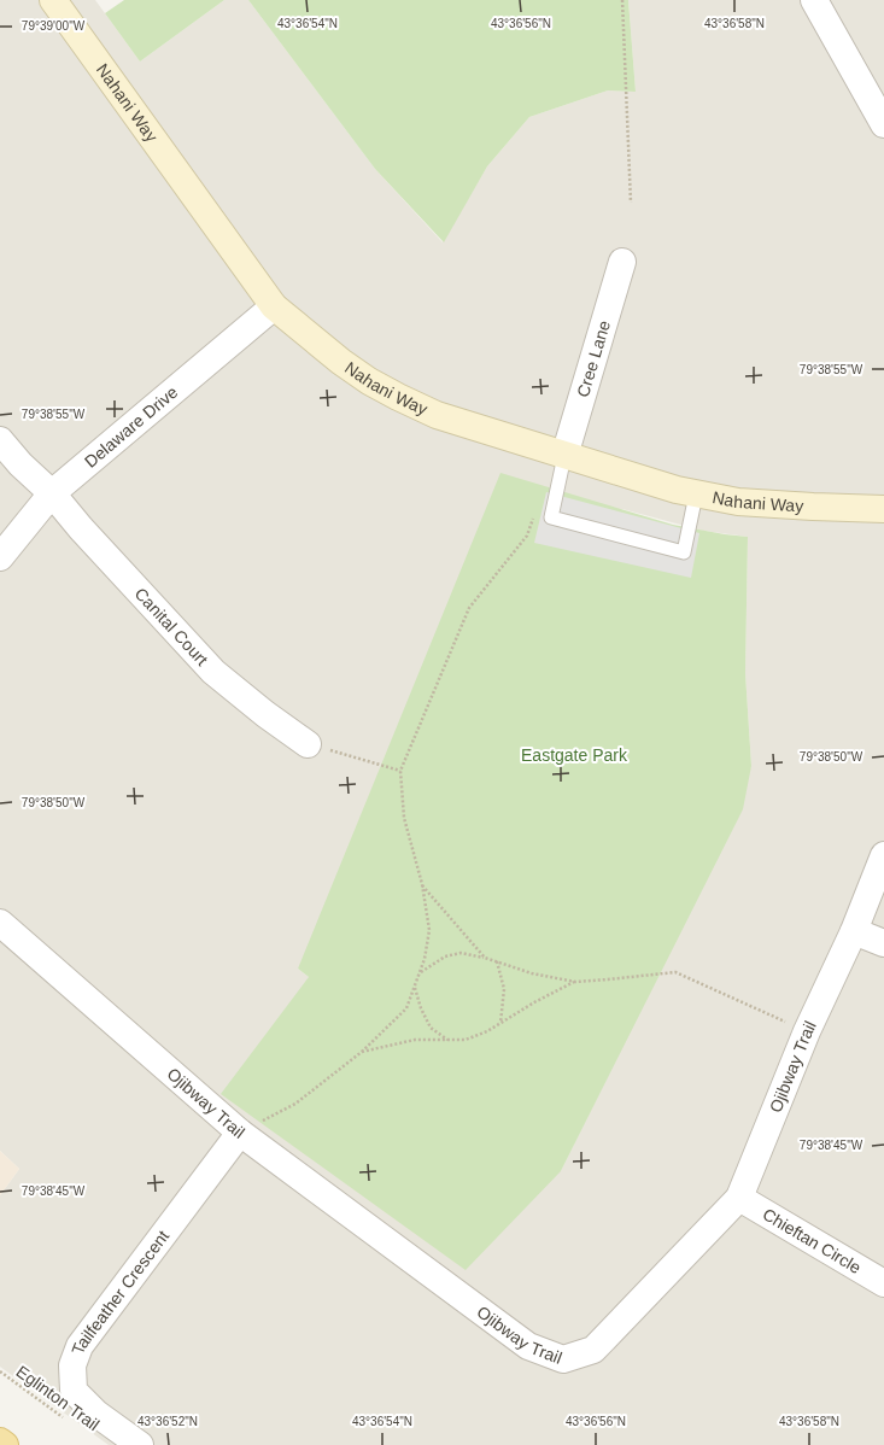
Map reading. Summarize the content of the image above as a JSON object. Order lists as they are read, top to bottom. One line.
{"streets":{"street":["Nahani Way","Cree Lane","Delaware Drive","Canital Court","Ojibway Trail","Chieftan Circle","Tailfeather Crescent"],"path":["Eglinton Trail"]},"crossings":[["Nahani Way","Cree Lane"],["Nahani Way","Delaware Drive"],["Delaware Drive","Canital Court"],["Ojibway Trail","Chieftan Circle"],["Ojibway Trail","Tailfeather Crescent"]],"parks":["Eastgate Park"],"coordinates":["43°36'54\"N","43°36'56\"N","43°36'58\"N","79°39'00\"W","79°38'55\"W","79°38'50\"W","79°38'45\"W","43°36'52\"N"]}
